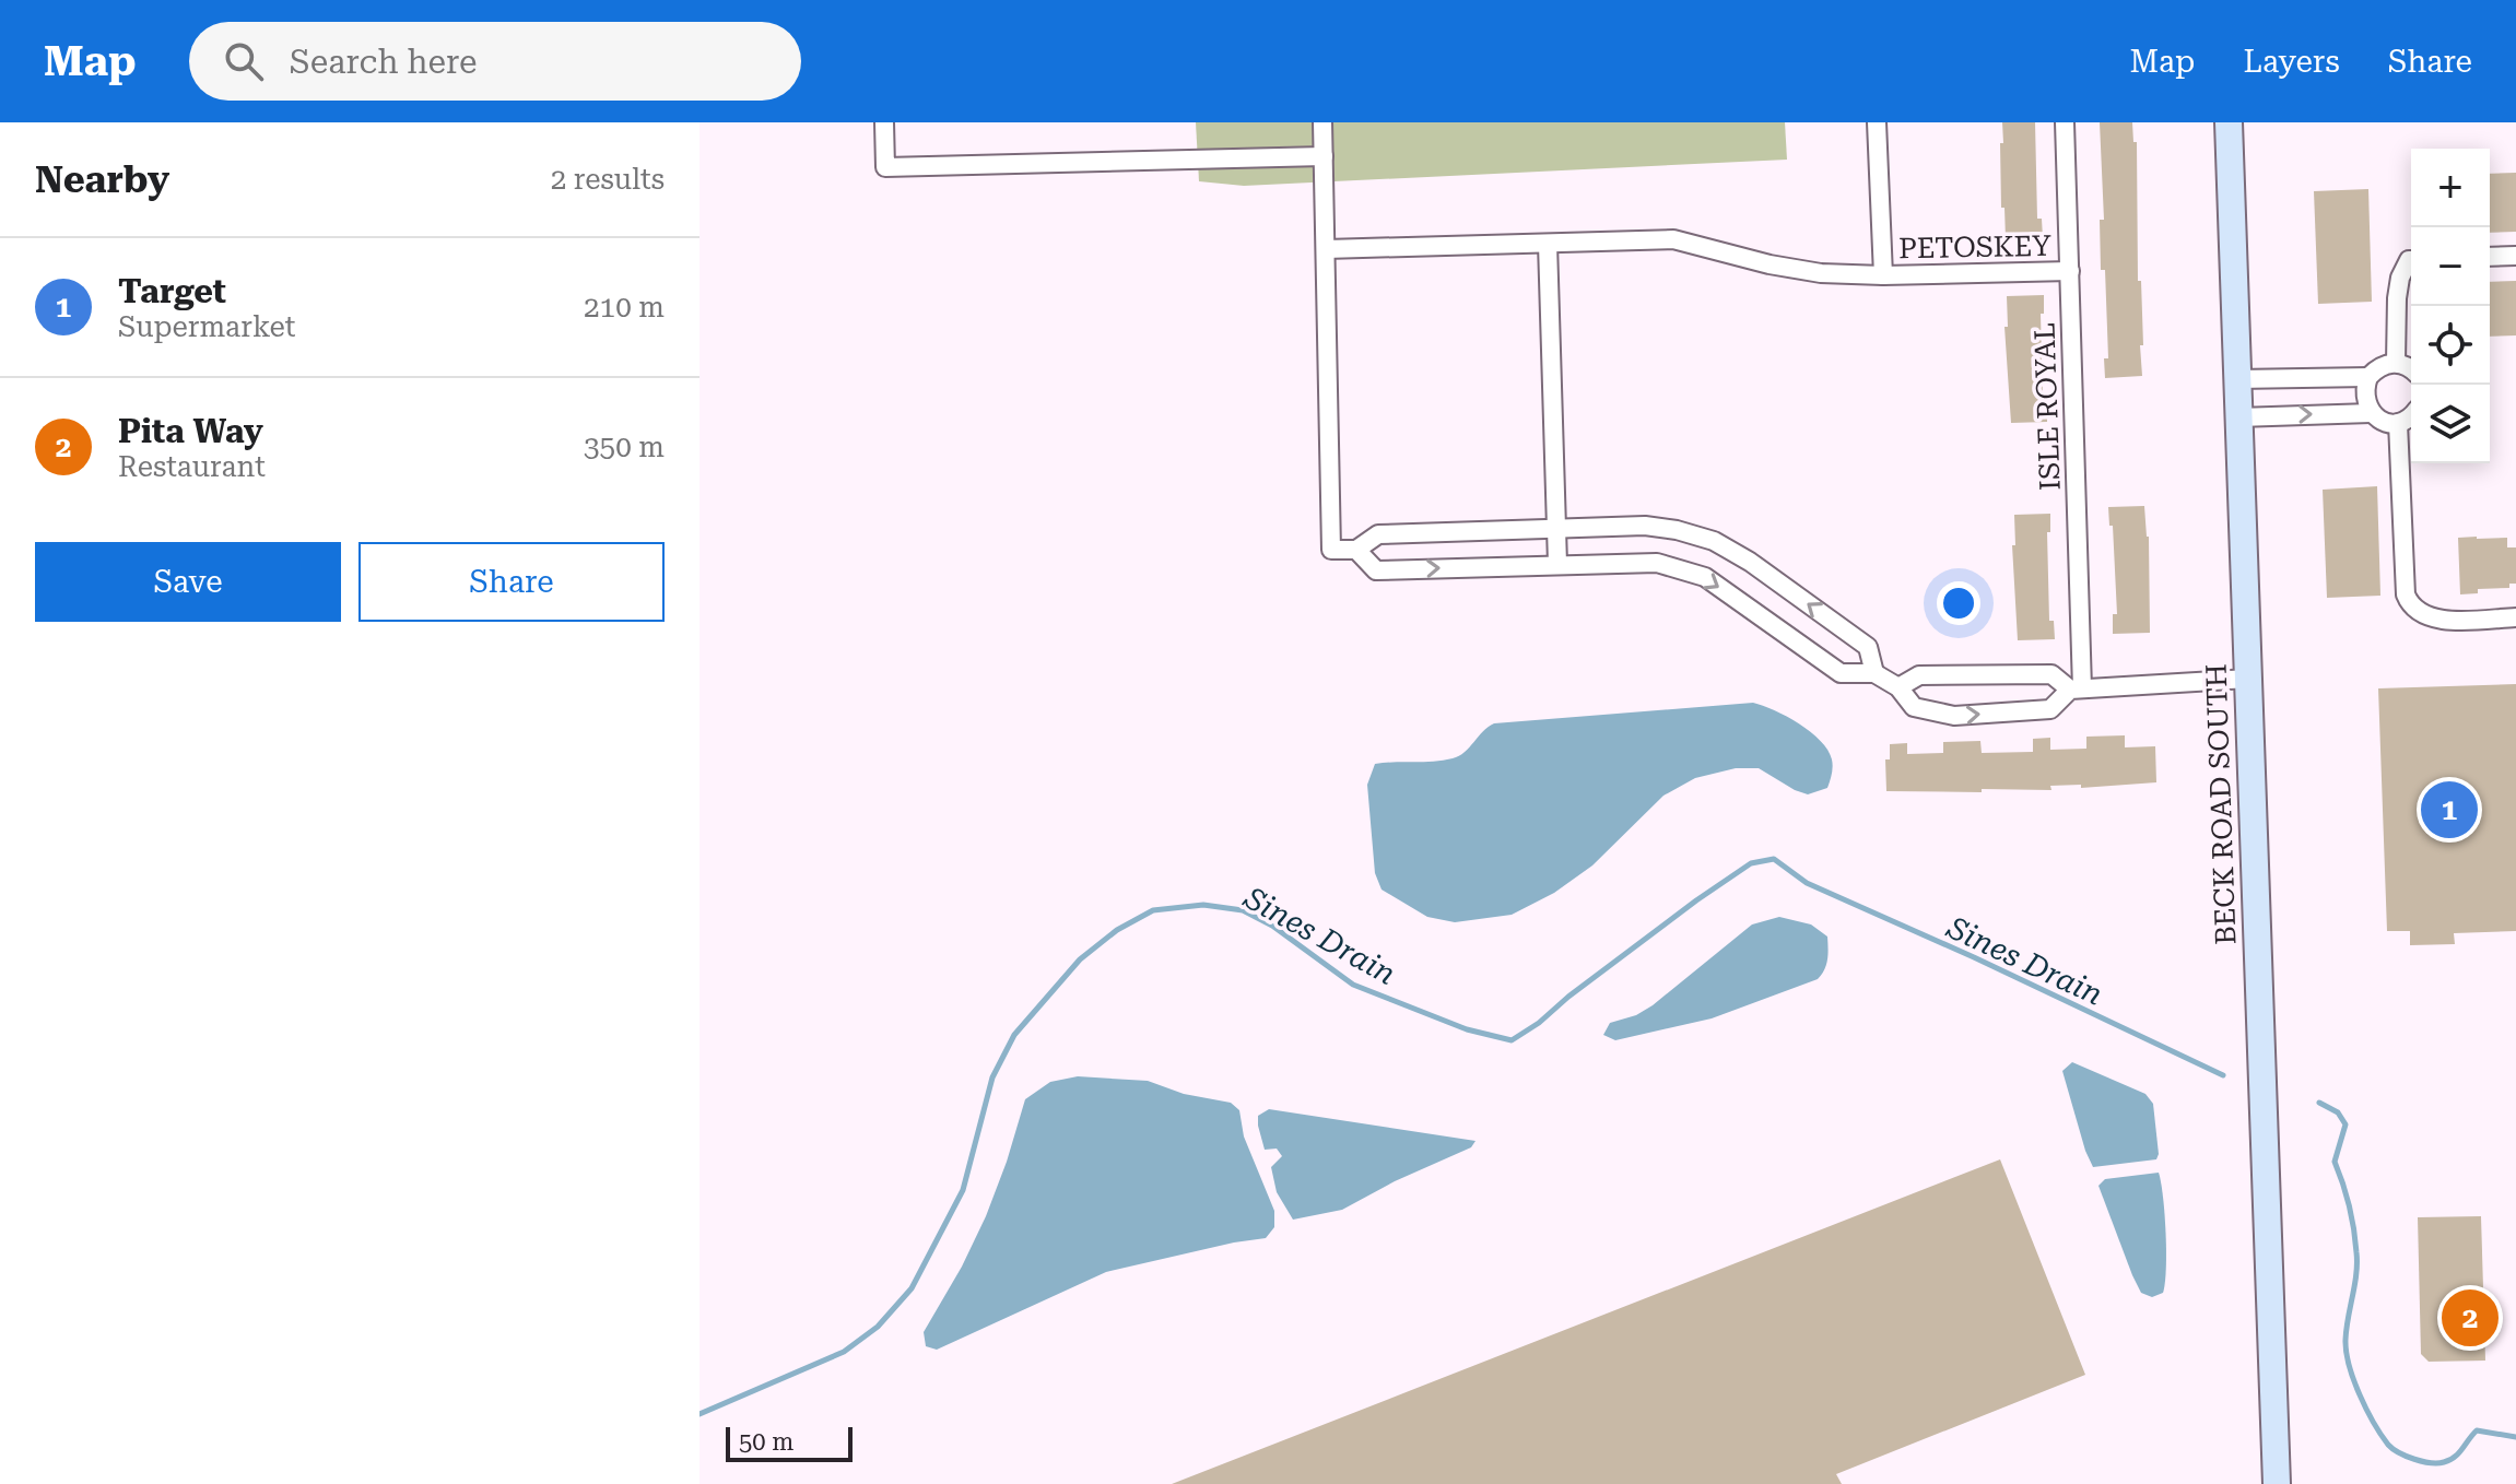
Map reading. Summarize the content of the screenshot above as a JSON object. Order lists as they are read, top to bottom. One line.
{"streets":{"main road":["BECK ROAD SOUTH"],"street":["PETOSKEY","ISLE ROYAL"]},"crossings":[["PETOSKEY","ISLE ROYAL"]],"water":["Sines Drain"],"scale_bar":"50 m","page":{"header":"Map","search":"Search here","nav":["Map","Layers","Share"],"heading":["Nearby","2 results"],"map_buttons":["+","−"],"list":[{"mark":"1","name":"Target","note":"Supermarket","value":"210 m"},{"mark":"2","name":"Pita Way","note":"Restaurant","value":"350 m"}],"buttons":["Save","Share"],"pins":["1","2"],"scale":"50 m"}}
